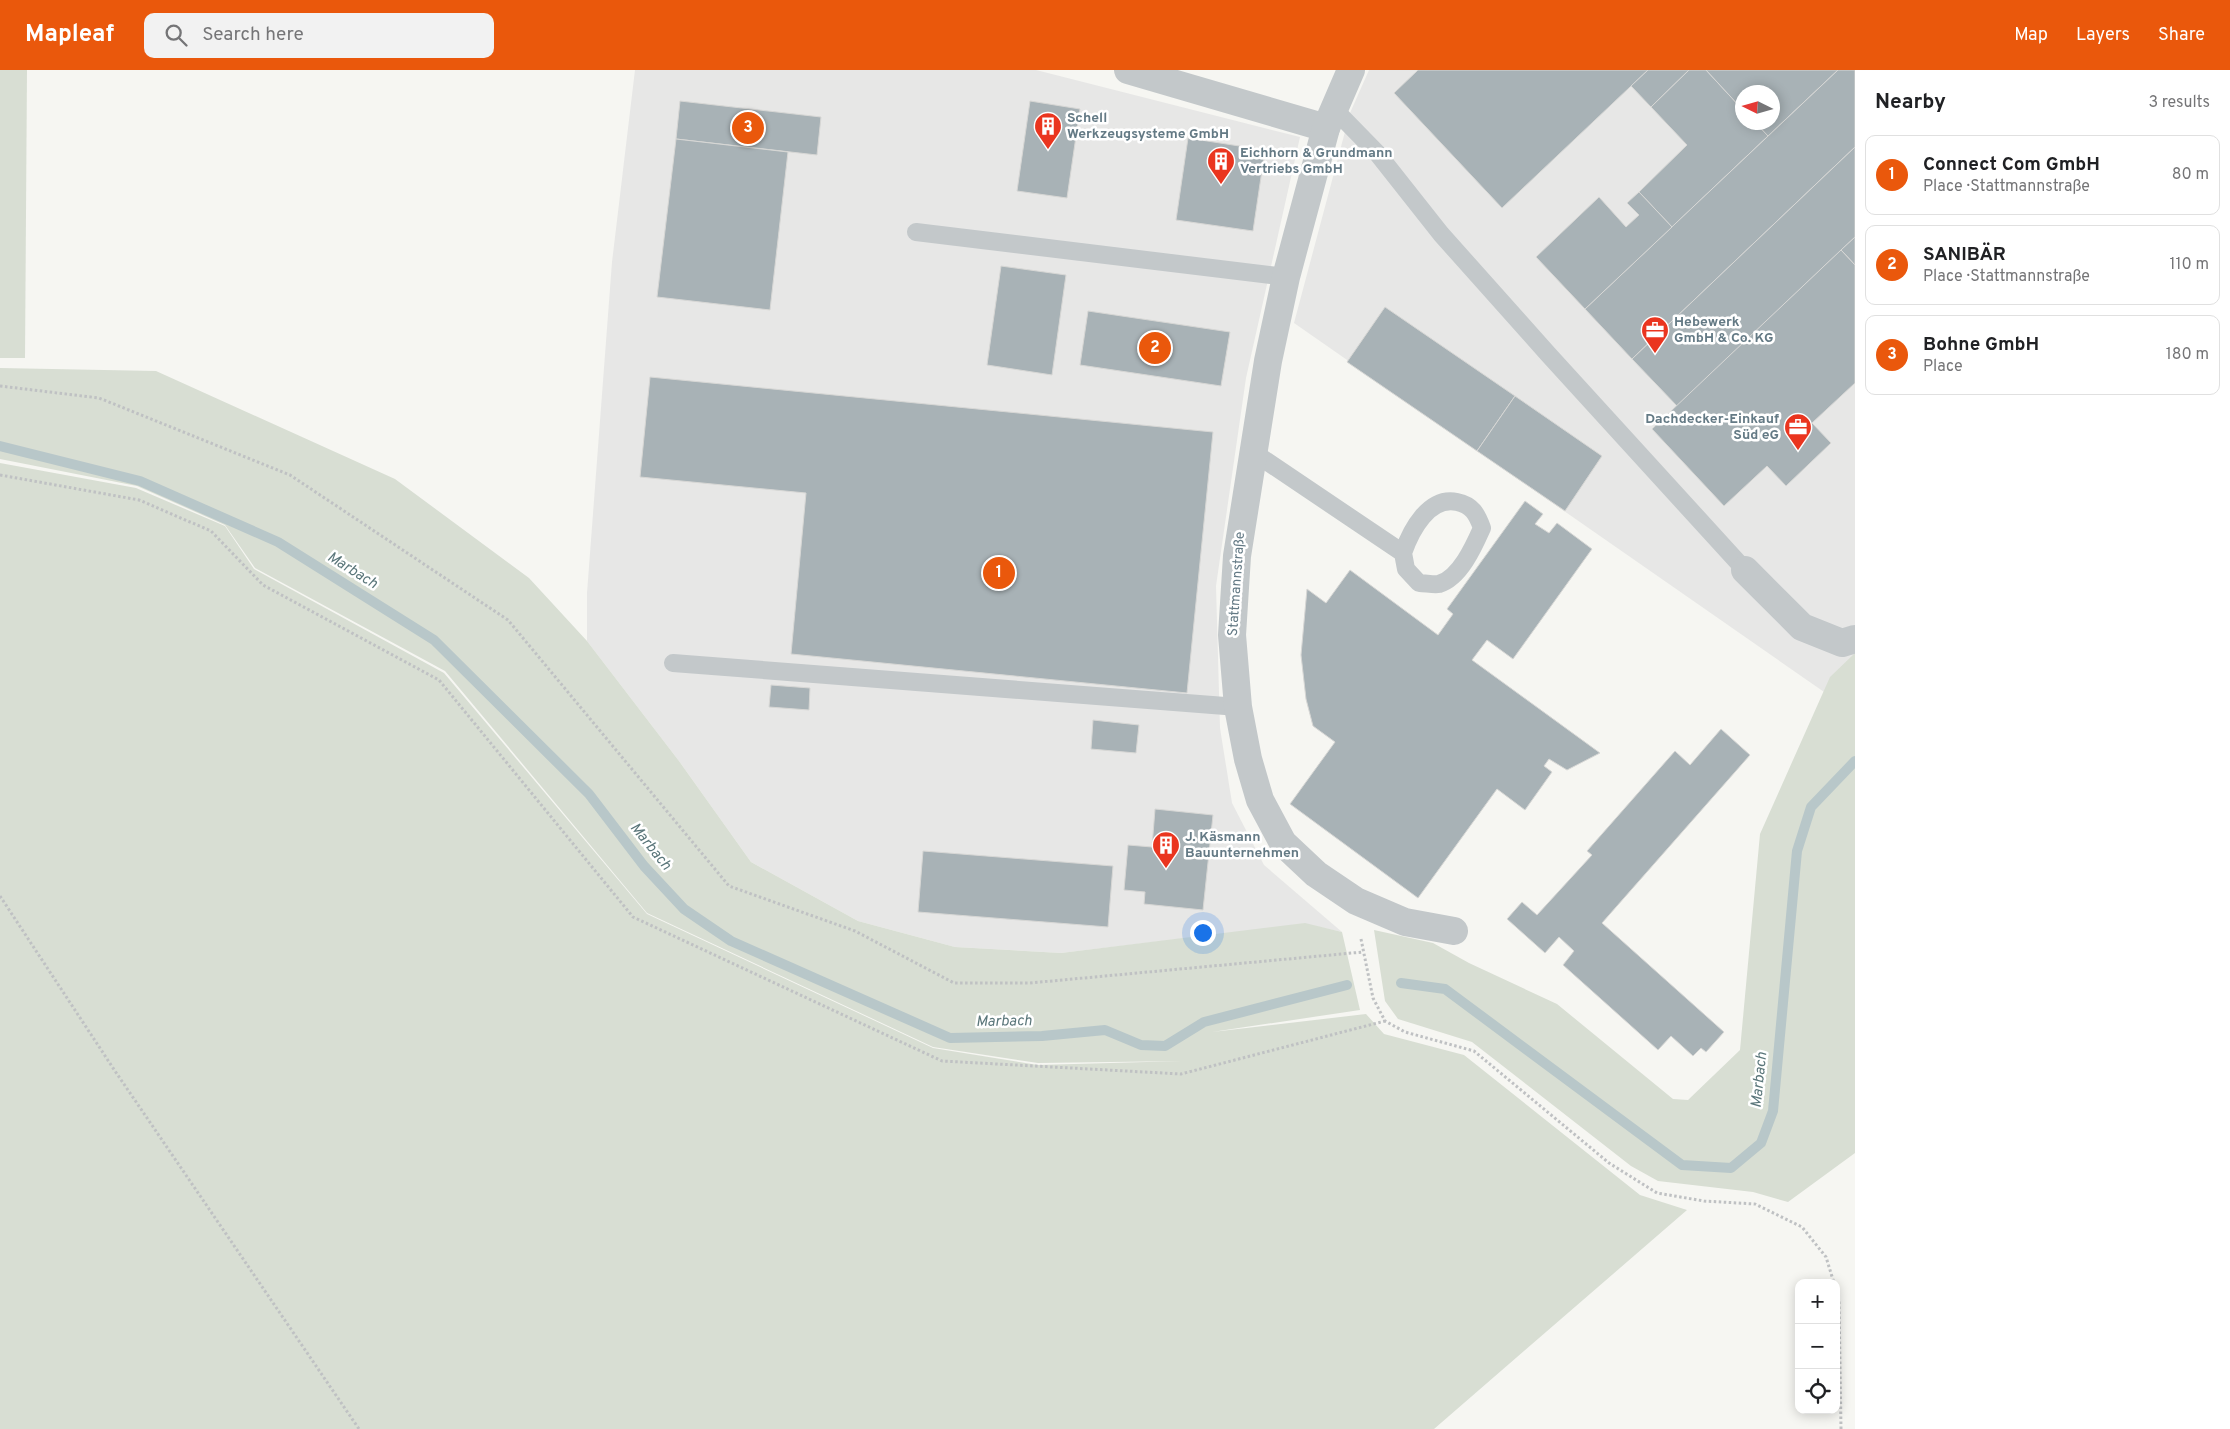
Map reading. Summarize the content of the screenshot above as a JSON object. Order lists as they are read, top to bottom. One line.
{"streets":{"street":["Stattmannstraße"]},"water":["Marbach"],"places":{"building":["Schell Werkzeugsysteme GmbH","Eichhorn & Grundmann Vertriebs GmbH","J. Käsmann Bauunternehmen"],"office":["Hebewerk GmbH & Co. KG","Dachdecker-Einkauf Süd eG"]},"north":"left","page":{"header":"Mapleaf","search":"Search here","nav":["Map","Layers","Share"],"heading":["Nearby","3 results"],"pins":["3","2","1"],"list":[{"mark":"1","name":"Connect Com GmbH","note":"Place · Stattmannstraße","value":"80 m"},{"mark":"2","name":"SANIBÄR","note":"Place · Stattmannstraße","value":"110 m"},{"mark":"3","name":"Bohne GmbH","note":"Place","value":"180 m"}],"map_buttons":["+","−"]}}
